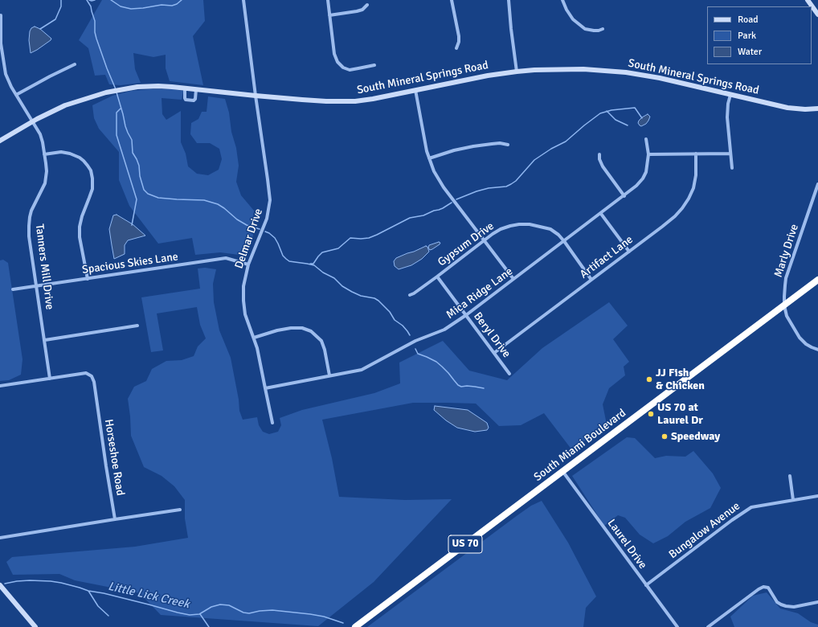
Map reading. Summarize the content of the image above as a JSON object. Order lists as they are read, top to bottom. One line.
{"streets":{"highway":["South Miami Boulevard","US 70"],"street":["South Mineral Springs Road","Delmar Drive","Gypsum Drive","Marly Drive","Artifact Lane","Spacious Skies Lane","Tanners Mill Drive","Mica Ridge Lane","Beryl Drive","Horseshoe Road","Bungalow Avenue","Laurel Drive"]},"crossings":[["South Mineral Springs Road","Delmar Drive"],["South Mineral Springs Road","Tanners Mill Drive"],["Delmar Drive","Spacious Skies Lane"],["Delmar Drive","Mica Ridge Lane"],["Gypsum Drive","Artifact Lane"],["Gypsum Drive","Mica Ridge Lane"],["Gypsum Drive","Beryl Drive"],["Marly Drive","South Miami Boulevard"],["Artifact Lane","Beryl Drive"],["Spacious Skies Lane","Tanners Mill Drive"],["Tanners Mill Drive","Horseshoe Road"],["Mica Ridge Lane","Beryl Drive"],["South Miami Boulevard","Laurel Drive"],["Bungalow Avenue","Laurel Drive"]],"water":["Little Lick Creek"],"places":["JJ Fish & Chicken","US 70 at Laurel Dr","Speedway"],"legend":["Road","Park","Water"]}
